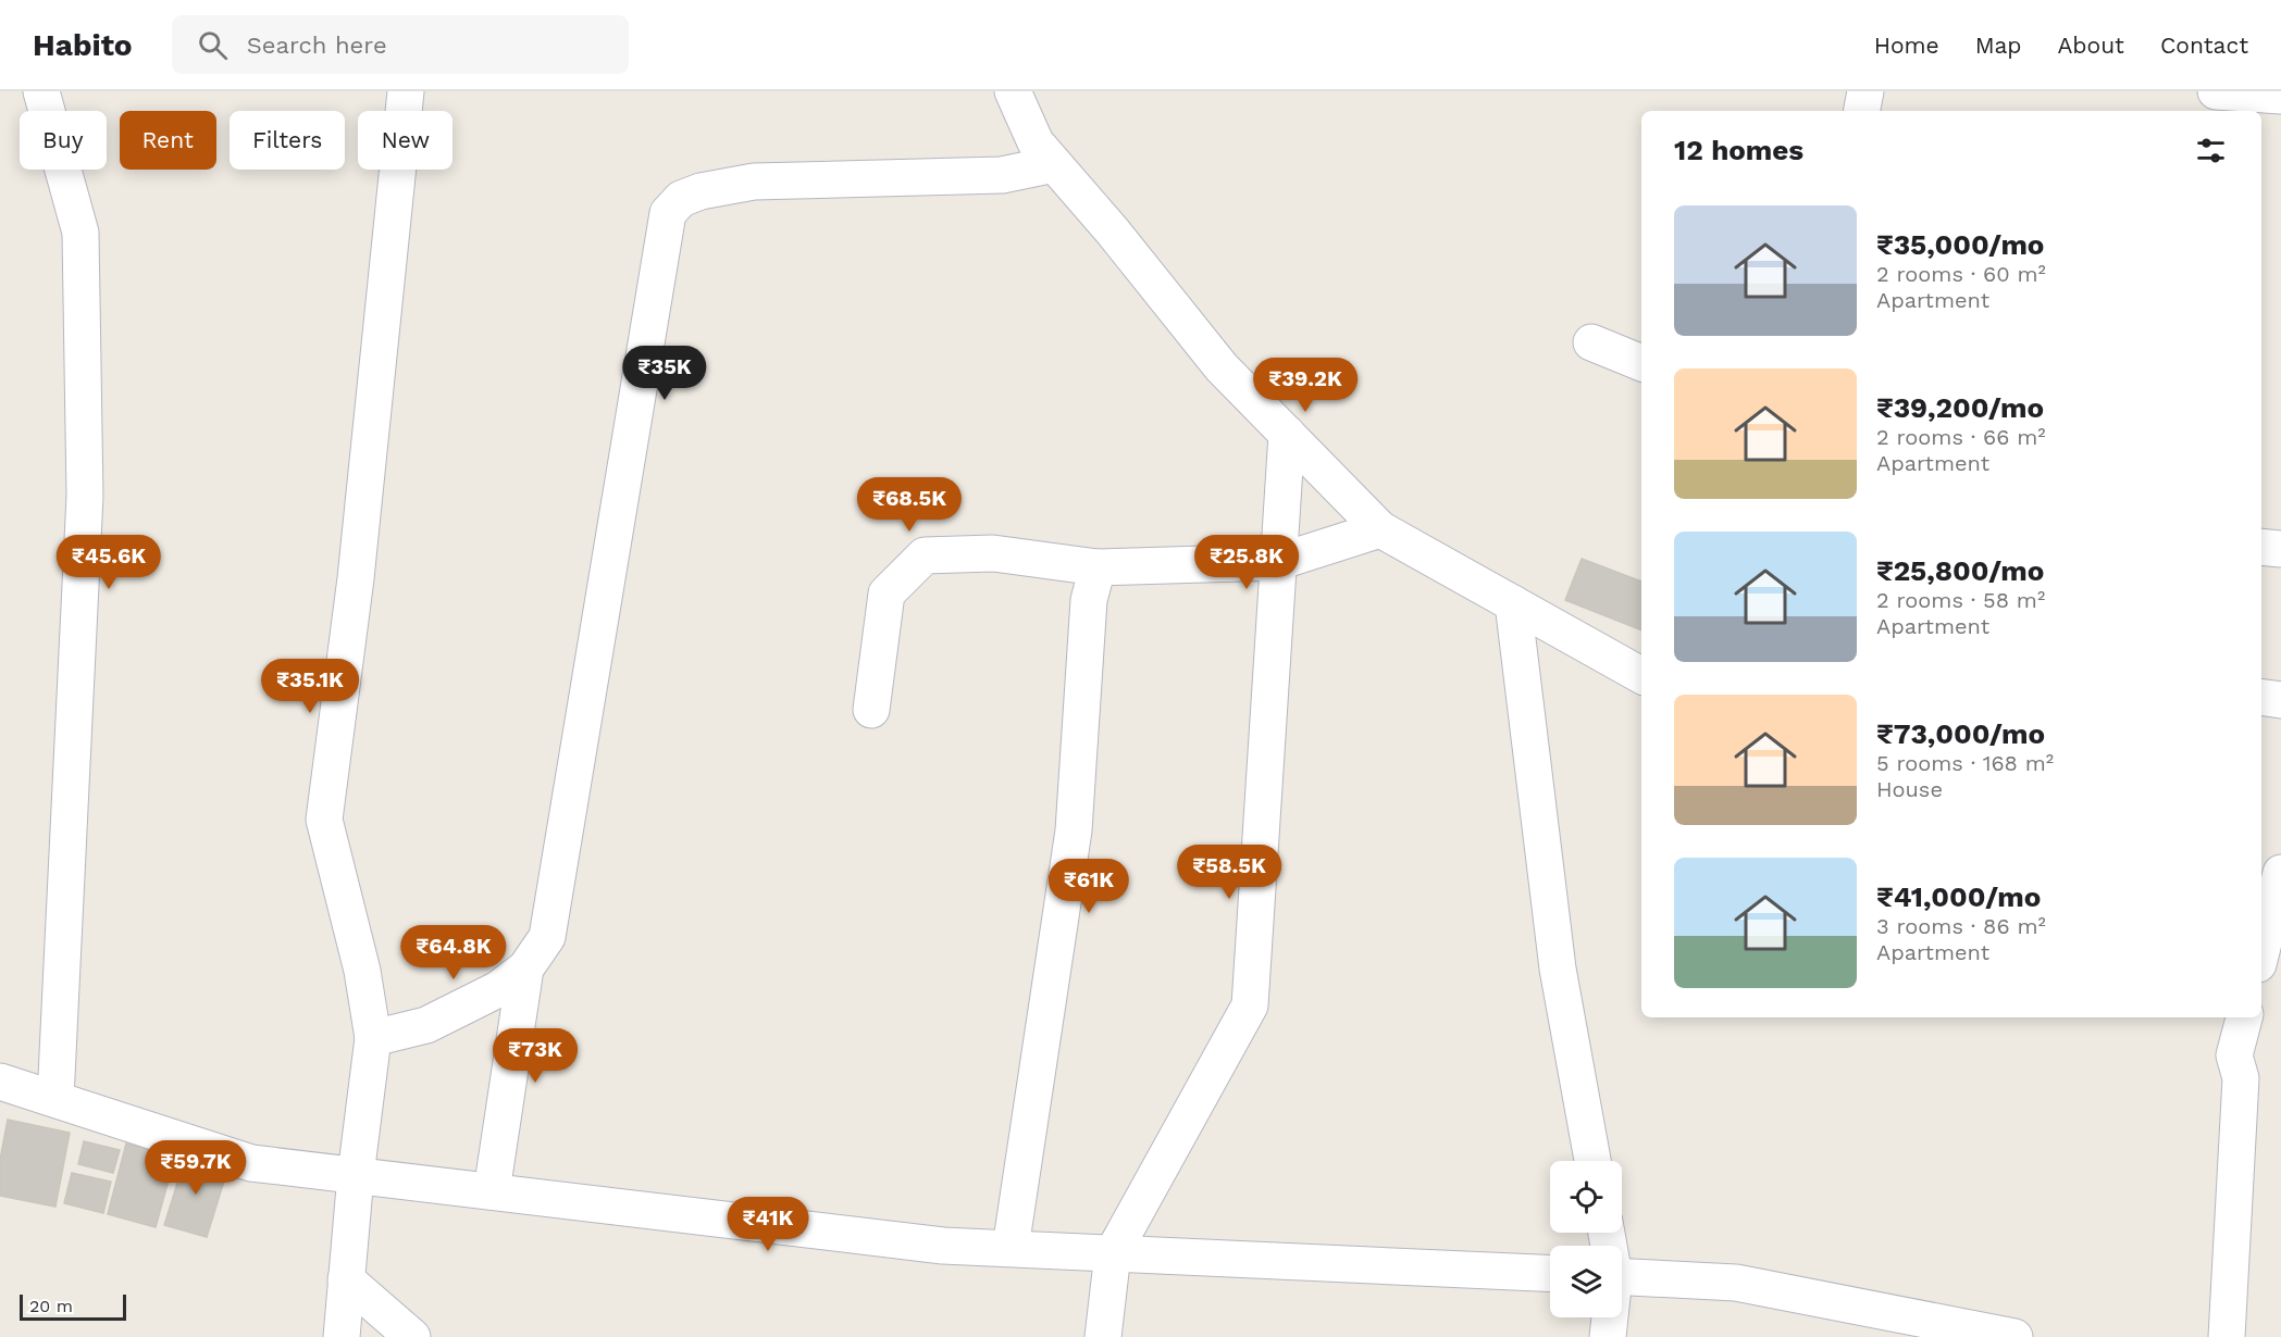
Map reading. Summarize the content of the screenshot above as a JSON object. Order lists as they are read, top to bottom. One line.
{"scale_bar":"20 m","page":{"header":"Habito","search":"Search here","nav":["Home","Map","About","Contact"],"chip":["Buy","Rent","Filters","New"],"heading":"12 homes","list":[{"name":"₹35,000/mo","note":"2 rooms · 60 m² · Apartment"},{"name":"₹39,200/mo","note":"2 rooms · 66 m² · Apartment"},{"name":"₹25,800/mo","note":"2 rooms · 58 m² · Apartment"},{"name":"₹73,000/mo","note":"5 rooms · 168 m² · House"},{"name":"₹41,000/mo","note":"3 rooms · 86 m² · Apartment"}],"price":["₹35K","₹39.2K","₹68.5K","₹45.6K","₹25.8K","₹35.1K","₹58.5K","₹61K","₹64.8K","₹73K","₹59.7K","₹41K"],"scale":"20 m"}}
